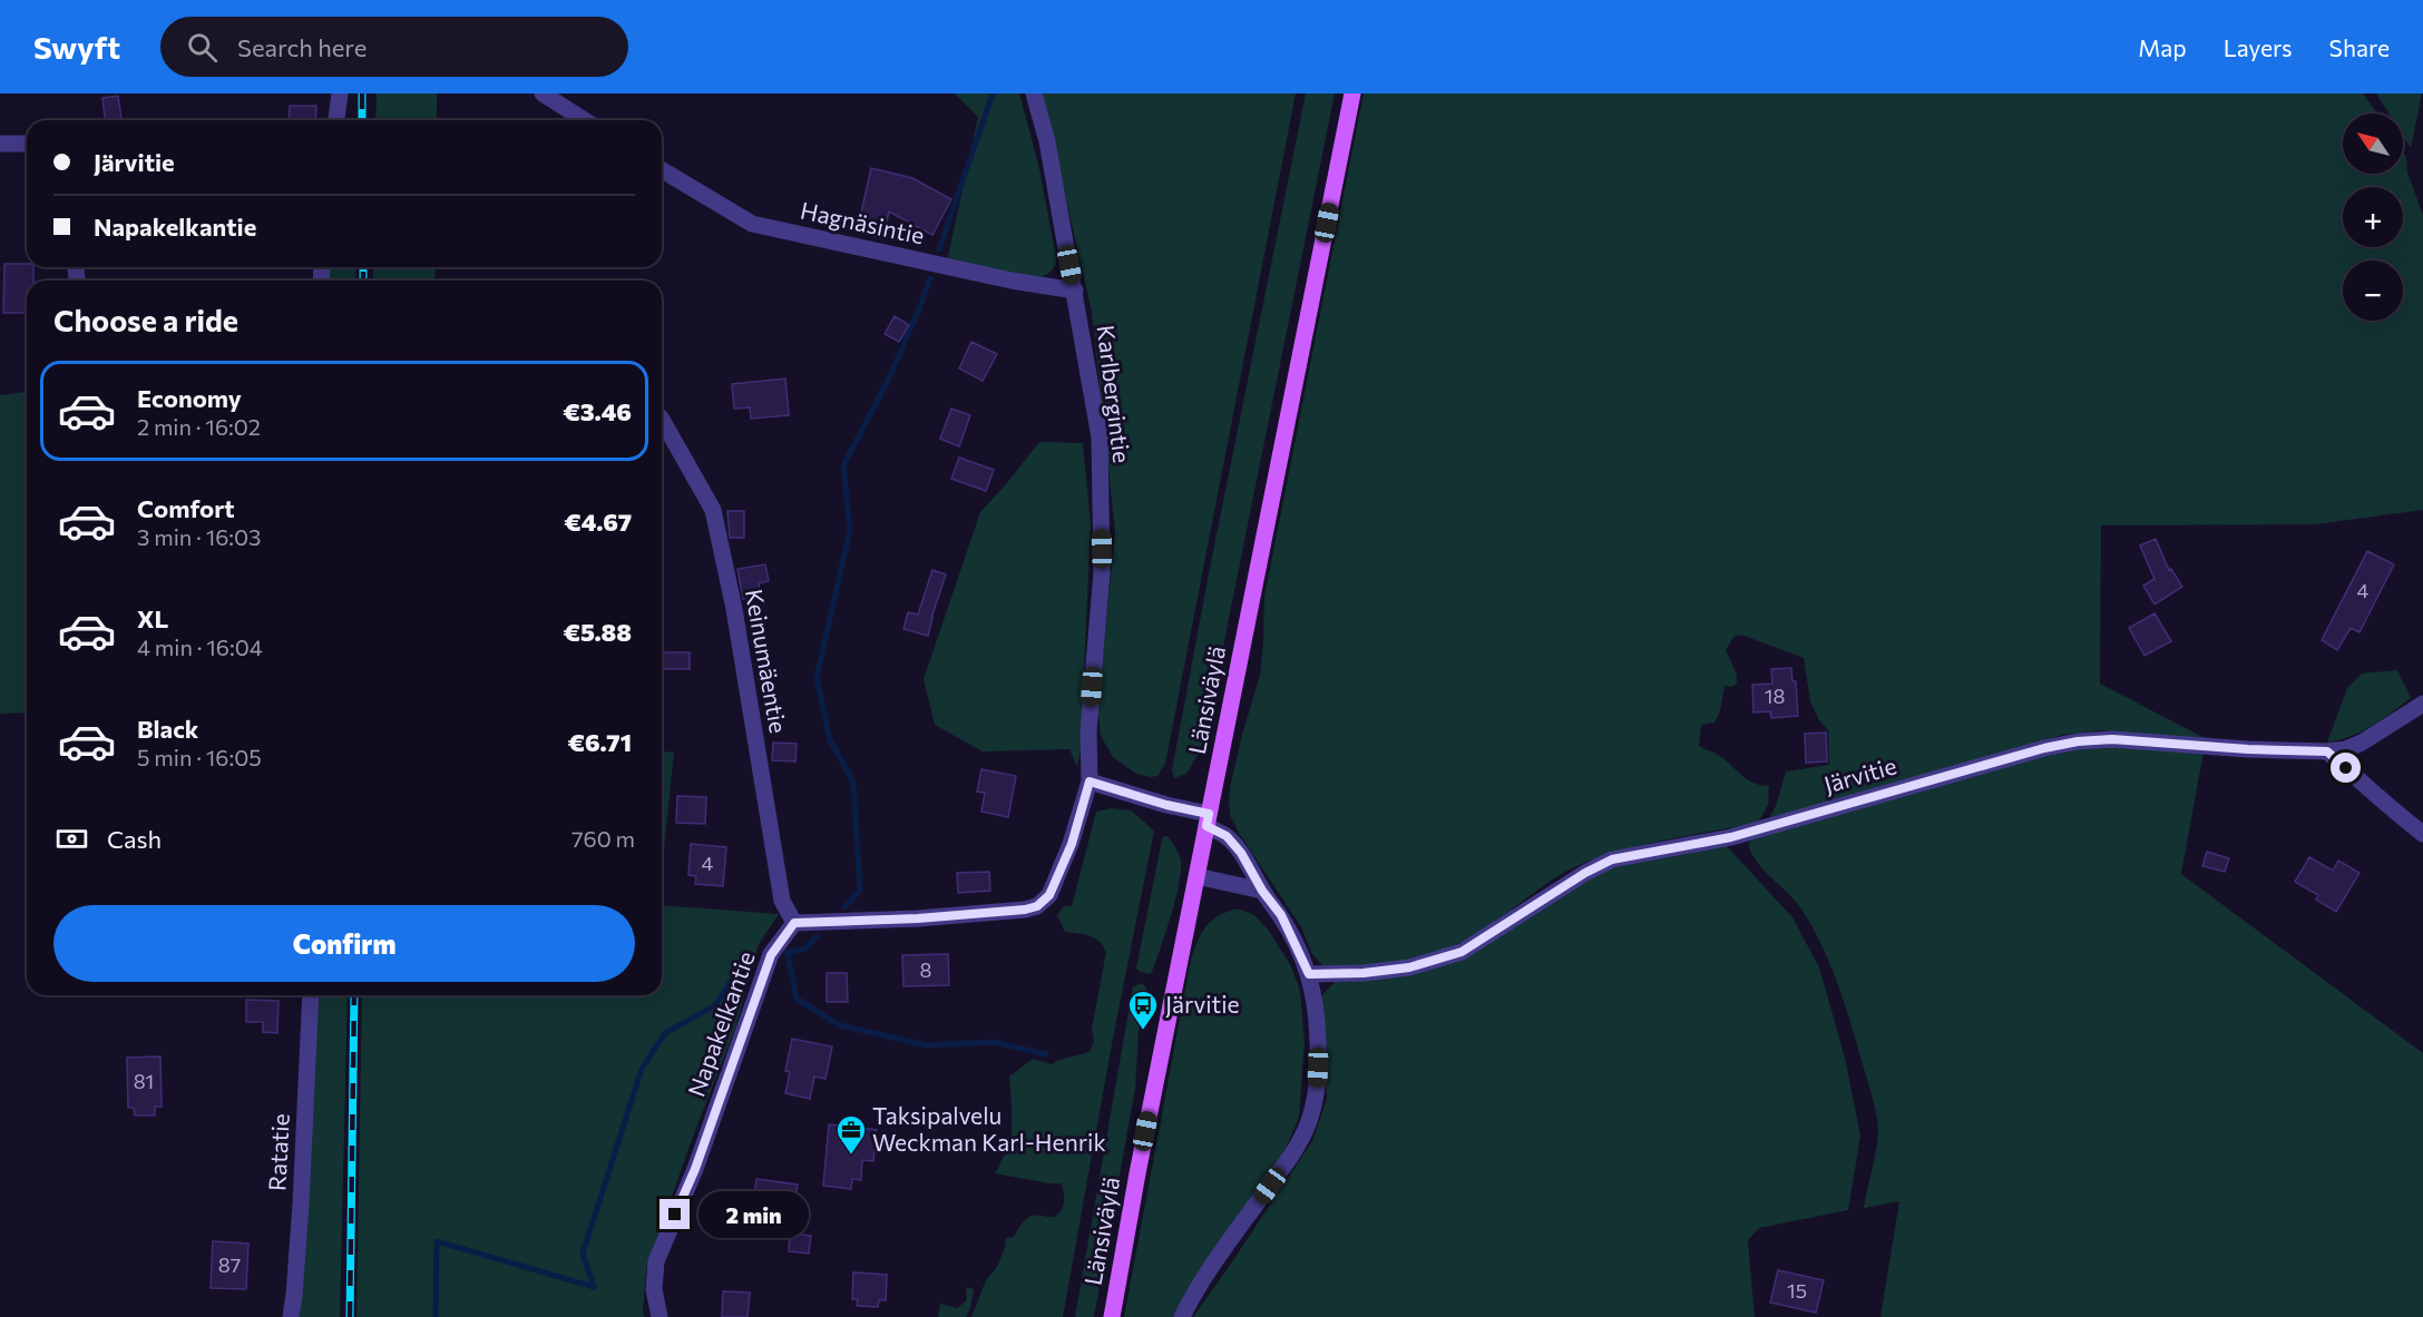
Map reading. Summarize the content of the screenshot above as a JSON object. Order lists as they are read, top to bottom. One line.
{"streets":{"main road":["Länsiväylä"],"street":["Hagnäsintie","Karlbergintie","Keinumäentie","Järvitie","Napakelkantie","Ratatie"]},"crossings":[["Hagnäsintie","Karlbergintie"],["Keinumäentie","Napakelkantie"]],"places":{"bus stop":["Järvitie"],"office":["Taksipalvelu Weckman Karl-Henrik"]},"house_numbers":["4","18","4","8","81","87","15"],"north":"top left","page":{"header":"Swyft","search":"Search here","nav":["Map","Layers","Share"],"map_buttons":["+","−"],"banner":["Järvitie","Napakelkantie"],"heading":"Choose a ride","list":[{"name":"Economy","note":"2 min · 16:02","value":"€3.46"},{"name":"Comfort","note":"3 min · 16:03","value":"€4.67"},{"name":"XL","note":"4 min · 16:04","value":"€5.88"},{"name":"Black","note":"5 min · 16:05","value":"€6.71"}],"pay":["Cash","760 m"],"buttons":"Confirm","bubble":"2 min"}}
